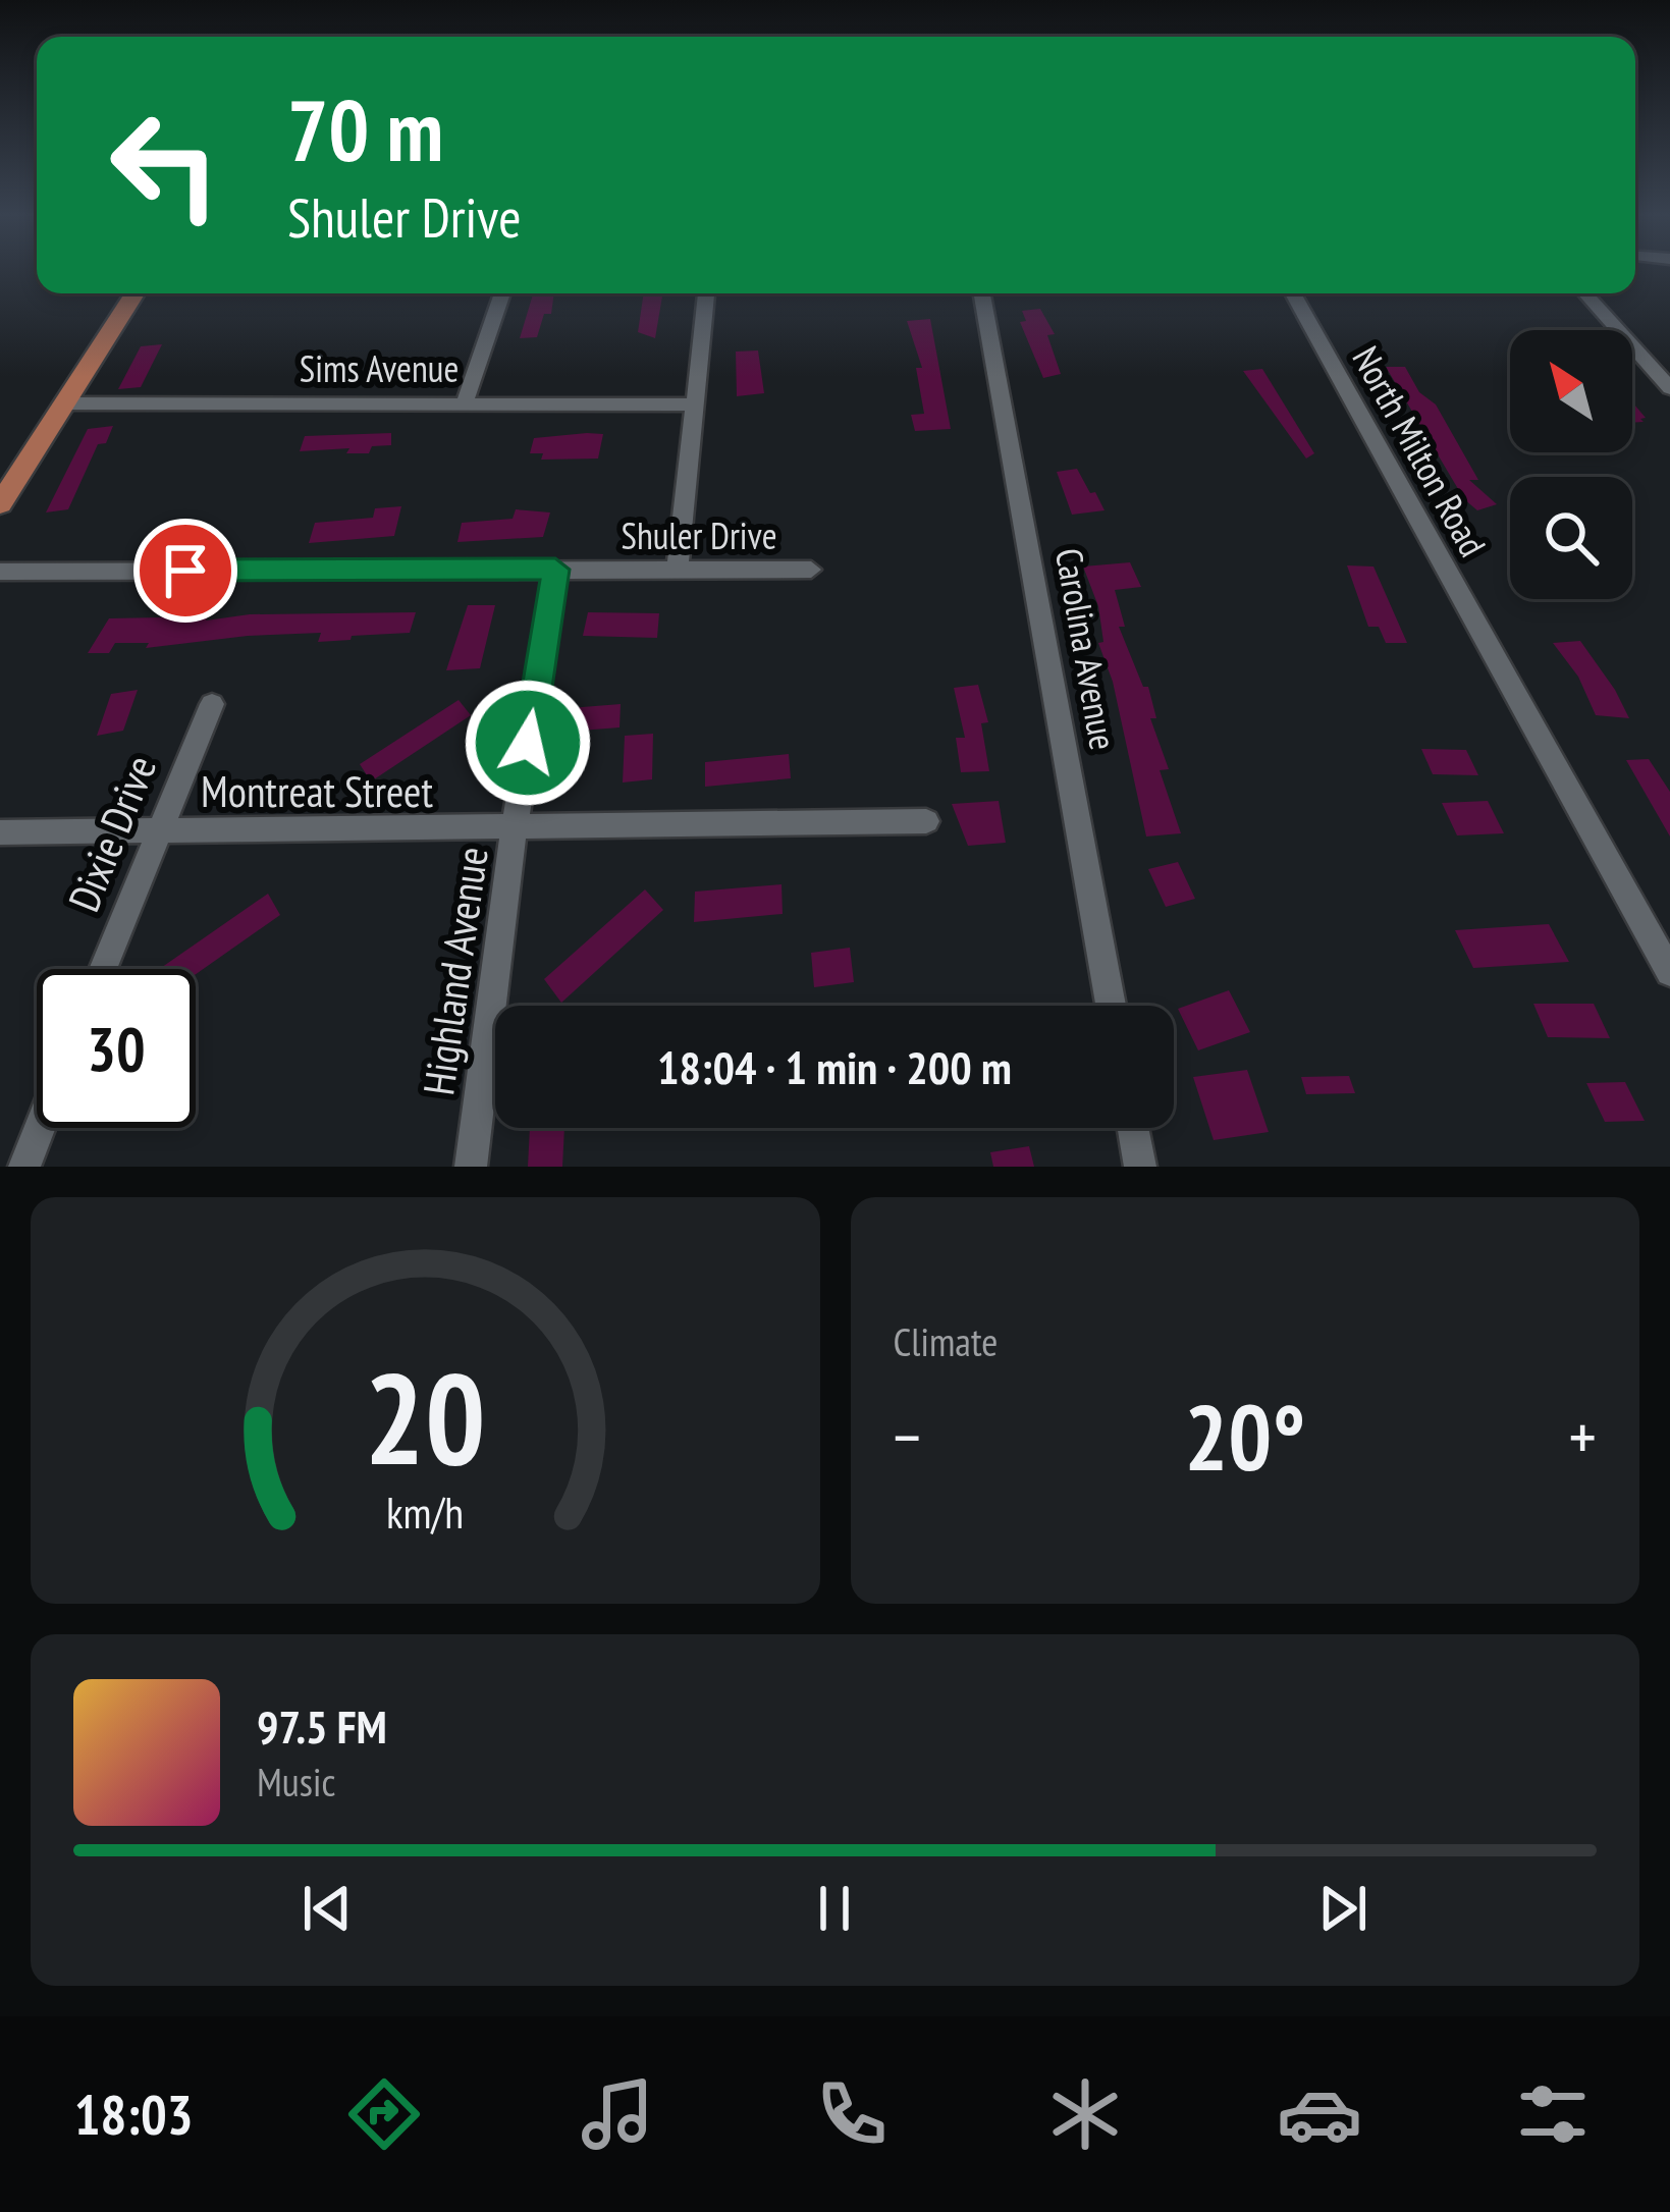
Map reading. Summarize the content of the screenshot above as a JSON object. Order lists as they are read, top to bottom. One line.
{"streets":{"street":["Sims Avenue","North Milton Road","Shuler Drive","Carolina Avenue","Montreat Street","Dixie Drive","Highland Avenue"]},"crossings":[["Shuler Drive","Highland Avenue"],["Montreat Street","Dixie Drive"],["Montreat Street","Highland Avenue"]],"north":"top left","page":{"turn":["70 m","Shuler Drive"],"limit":"30","trip":"18:04 · 1 min · 200 m","tile":"Climate","heat":["−","20°","+"],"song":["97.5 FM","Music"],"tabs":"18:03","gauge":["20","km/h"]}}
